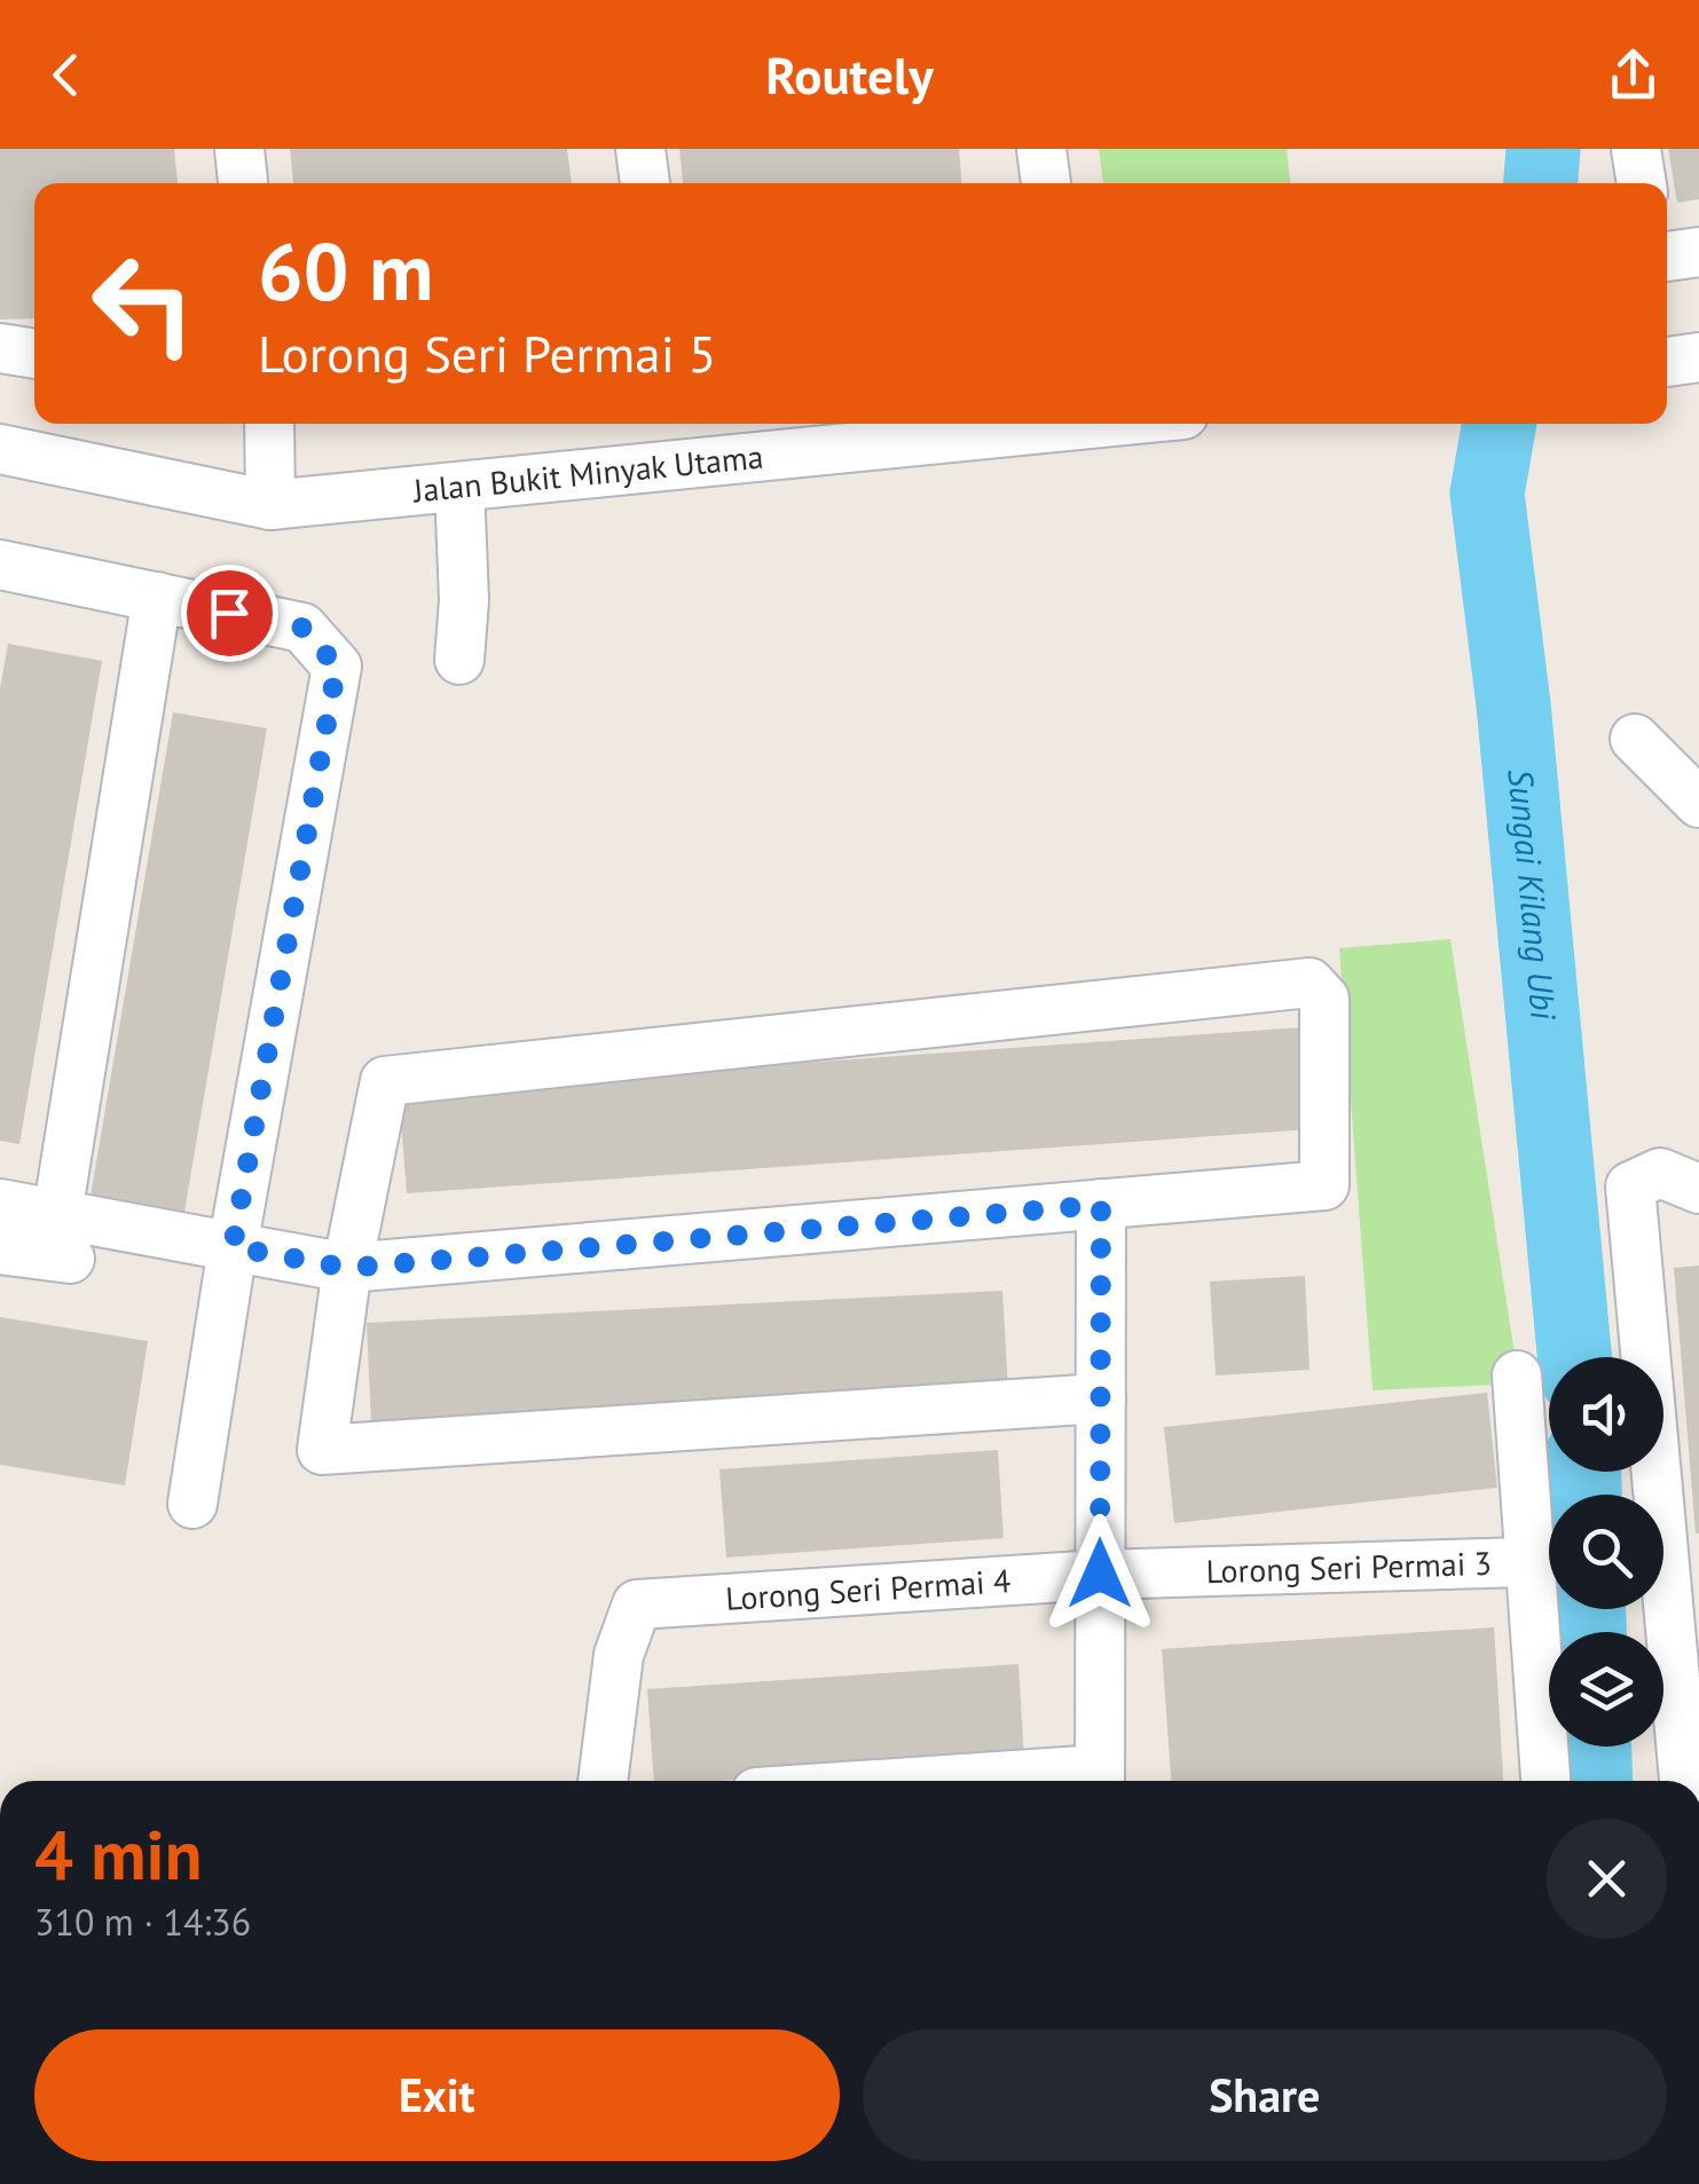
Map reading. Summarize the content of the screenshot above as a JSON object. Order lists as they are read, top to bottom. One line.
{"streets":{"street":["Jalan Bukit Minyak Utama","Lorong Seri Permai 3","Lorong Seri Permai 4"]},"crossings":[["Lorong Seri Permai 3","Lorong Seri Permai 4"]],"water":["Sungai Kilang Ubi"],"page":{"header":"Routely","turn":["60 m","Lorong Seri Permai 5"],"heading":["4 min","310 m · 14:36"],"buttons":["Exit","Share"]}}
